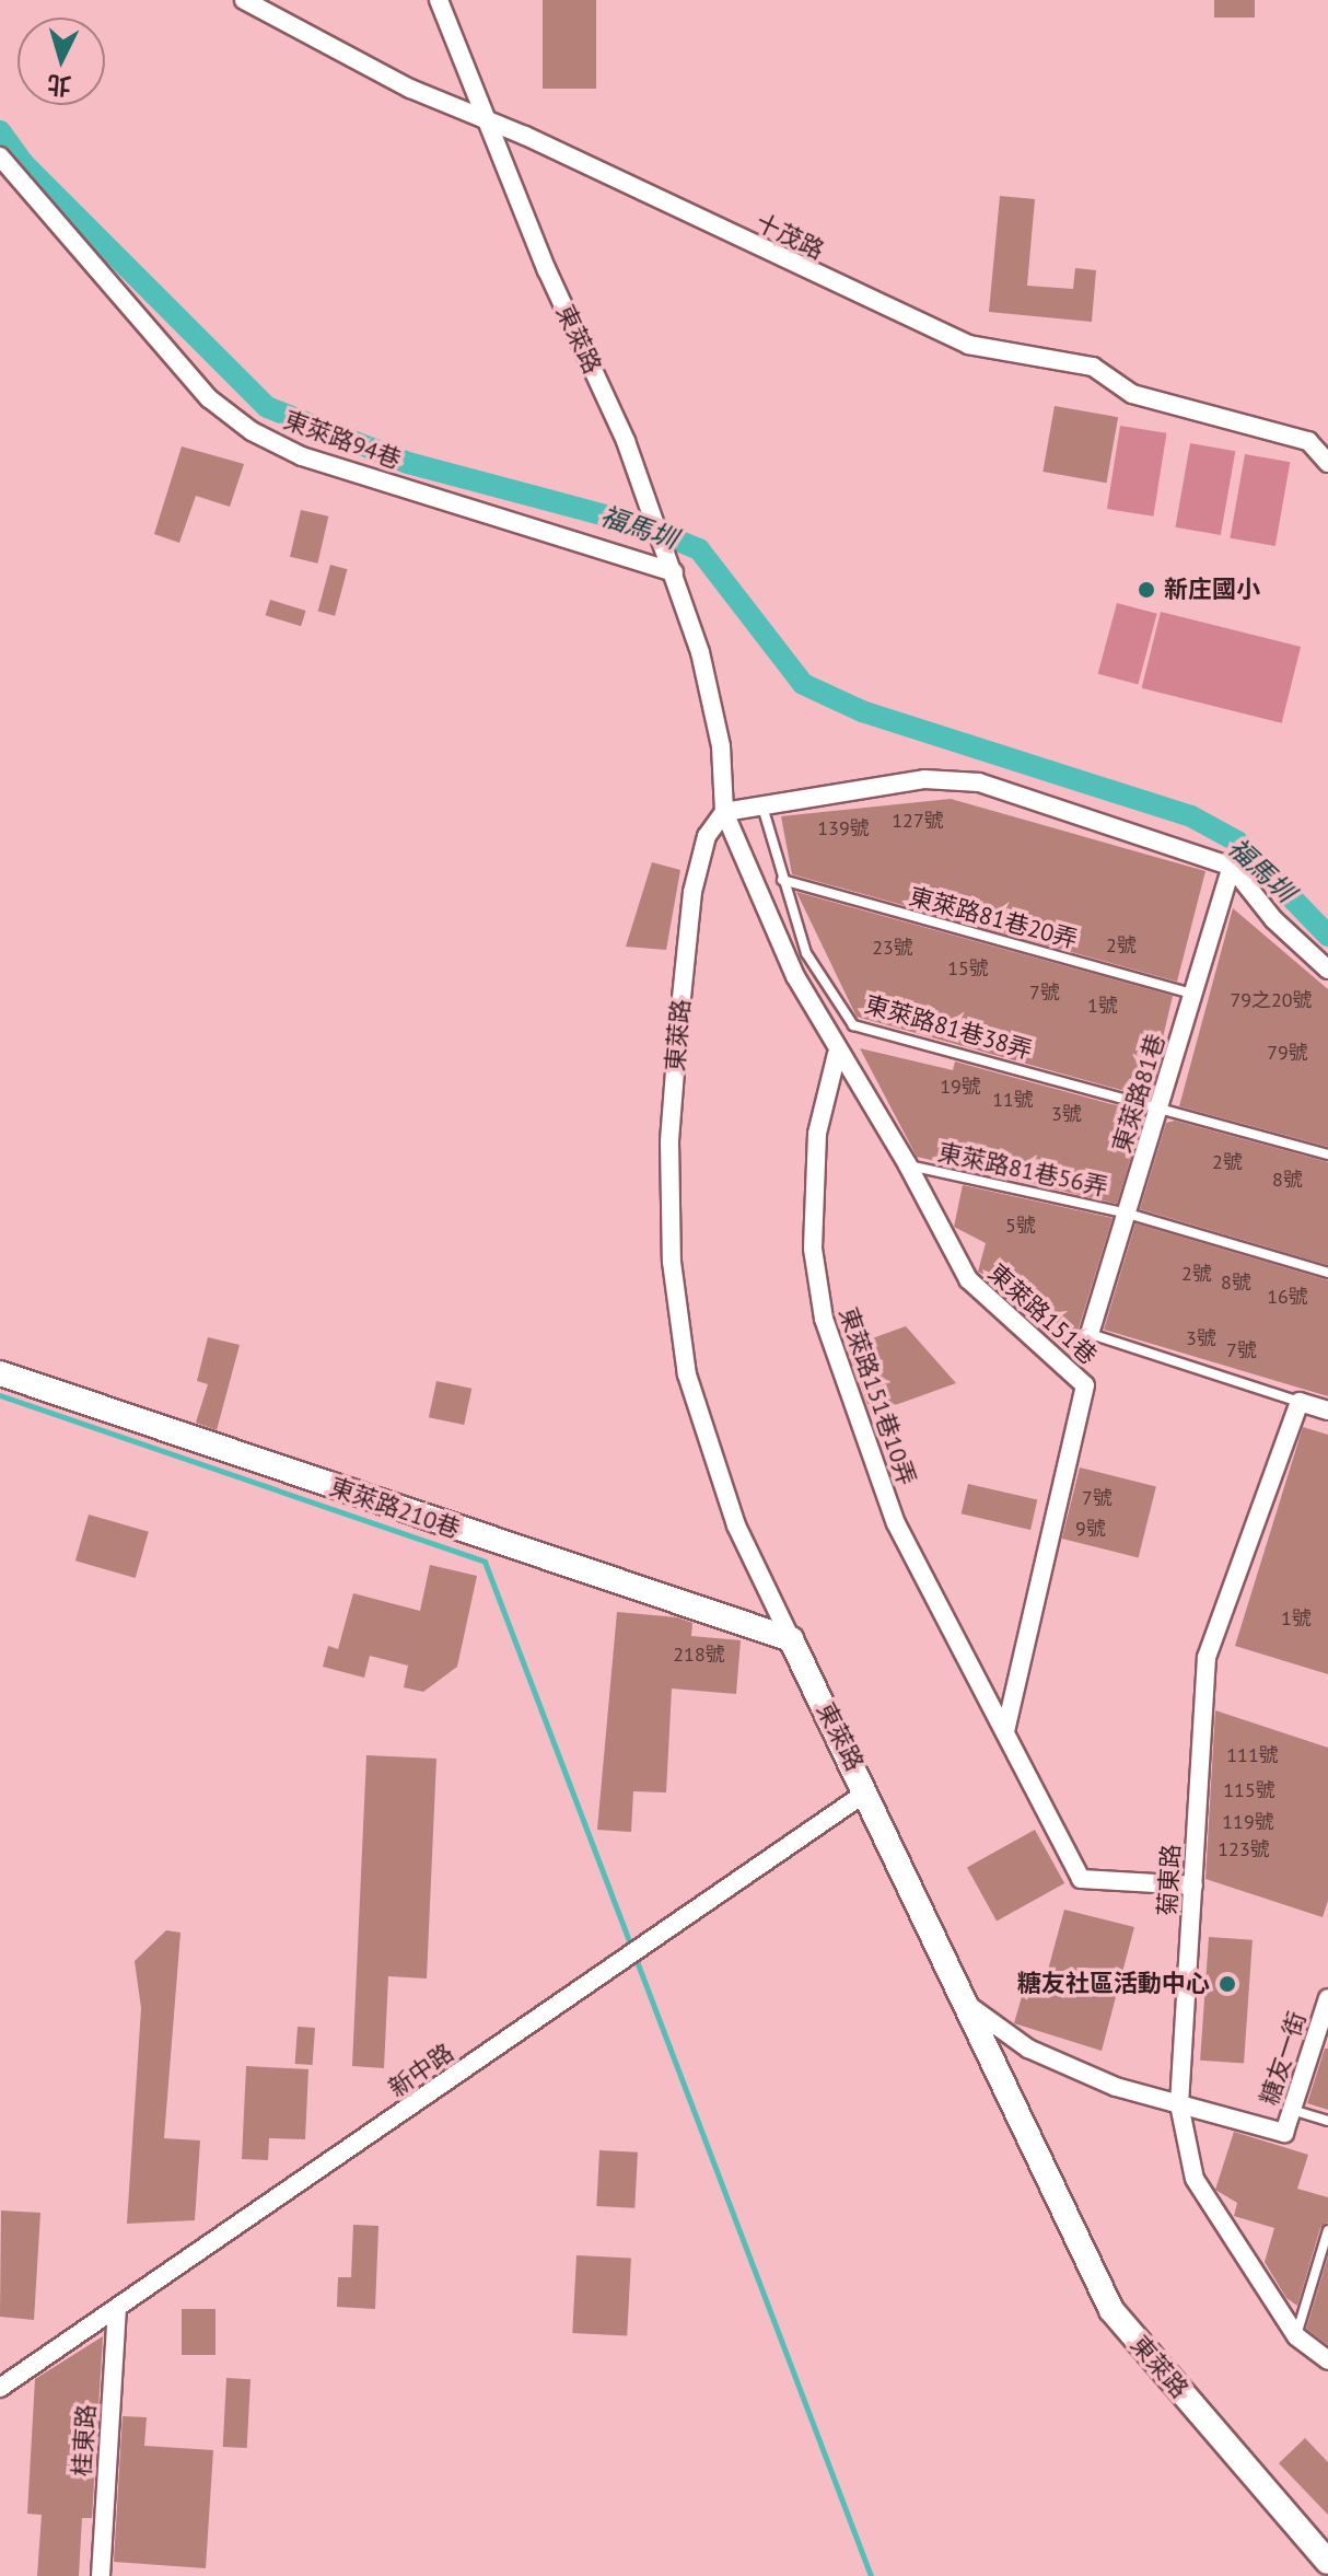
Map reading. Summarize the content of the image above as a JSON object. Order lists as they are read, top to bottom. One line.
{"streets":{"street":["十茂路","東萊路","東萊路94巷","東萊路81巷","東萊路151巷","東萊路151巷10弄","東萊路210巷","菊東路","糖友一街","新中路","桂東路"],"lane":["東萊路81巷20弄","東萊路81巷38弄","東萊路81巷56弄"]},"crossings":[["十茂路","東萊路"],["東萊路","東萊路94巷"],["東萊路","東萊路151巷"],["東萊路","東萊路210巷"],["東萊路","新中路"],["東萊路81巷20弄","東萊路81巷38弄"],["東萊路81巷20弄","東萊路81巷"],["東萊路81巷38弄","東萊路81巷"],["東萊路81巷","東萊路81巷56弄"],["東萊路81巷56弄","東萊路151巷"],["東萊路151巷","東萊路151巷10弄"],["菊東路","糖友一街"],["新中路","桂東路"]],"water":["福馬圳"],"places":["新庄國小","糖友社區活動中心"],"house_numbers":["127號","139號","2號","23號","15號","7號","79之20號","1號","79號","19號","11號","3號","2號","8號","5號","2號","8號","16號","3號","7號","7號","9號","1號","218號","111號","115號","119號","123號"],"north":"bottom"}
